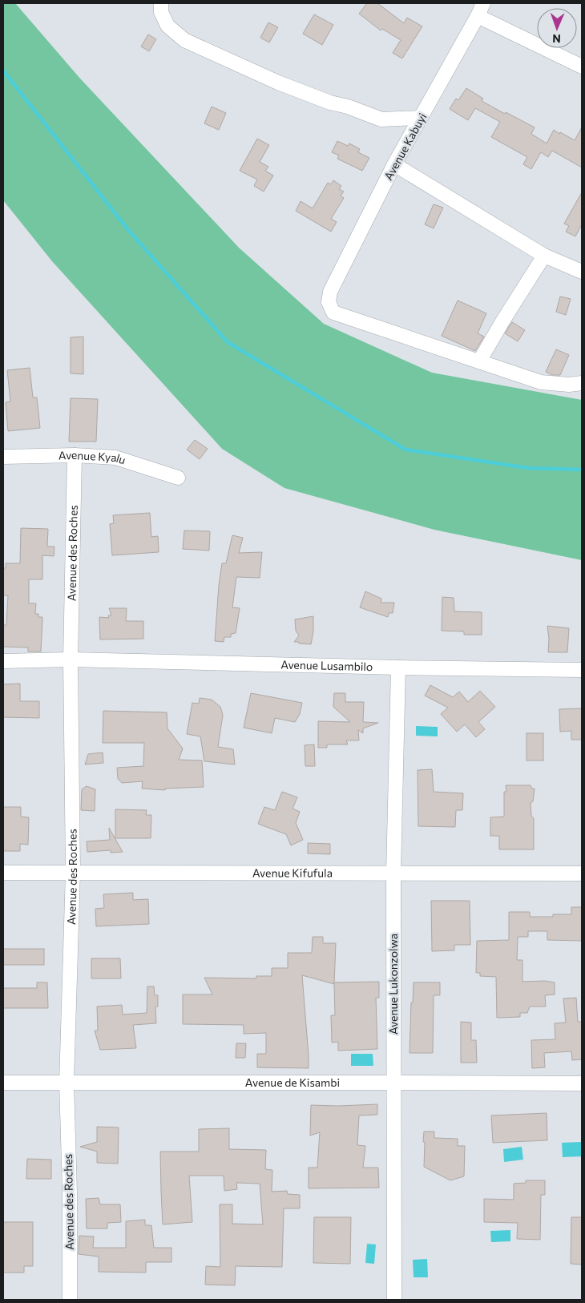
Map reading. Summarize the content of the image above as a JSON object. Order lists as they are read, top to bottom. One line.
{"streets":{"street":["Avenue Kabuyi","Avenue Kyalu","Avenue des Roches","Avenue Lusambilo","Avenue Kifufula","Avenue Lukonzolwa","Avenue de Kisambi"]},"crossings":[["Avenue Kyalu","Avenue des Roches"],["Avenue des Roches","Avenue Lusambilo"],["Avenue des Roches","Avenue Kifufula"],["Avenue des Roches","Avenue de Kisambi"],["Avenue Lusambilo","Avenue Lukonzolwa"],["Avenue Kifufula","Avenue Lukonzolwa"],["Avenue Lukonzolwa","Avenue de Kisambi"]],"north":"bottom"}
